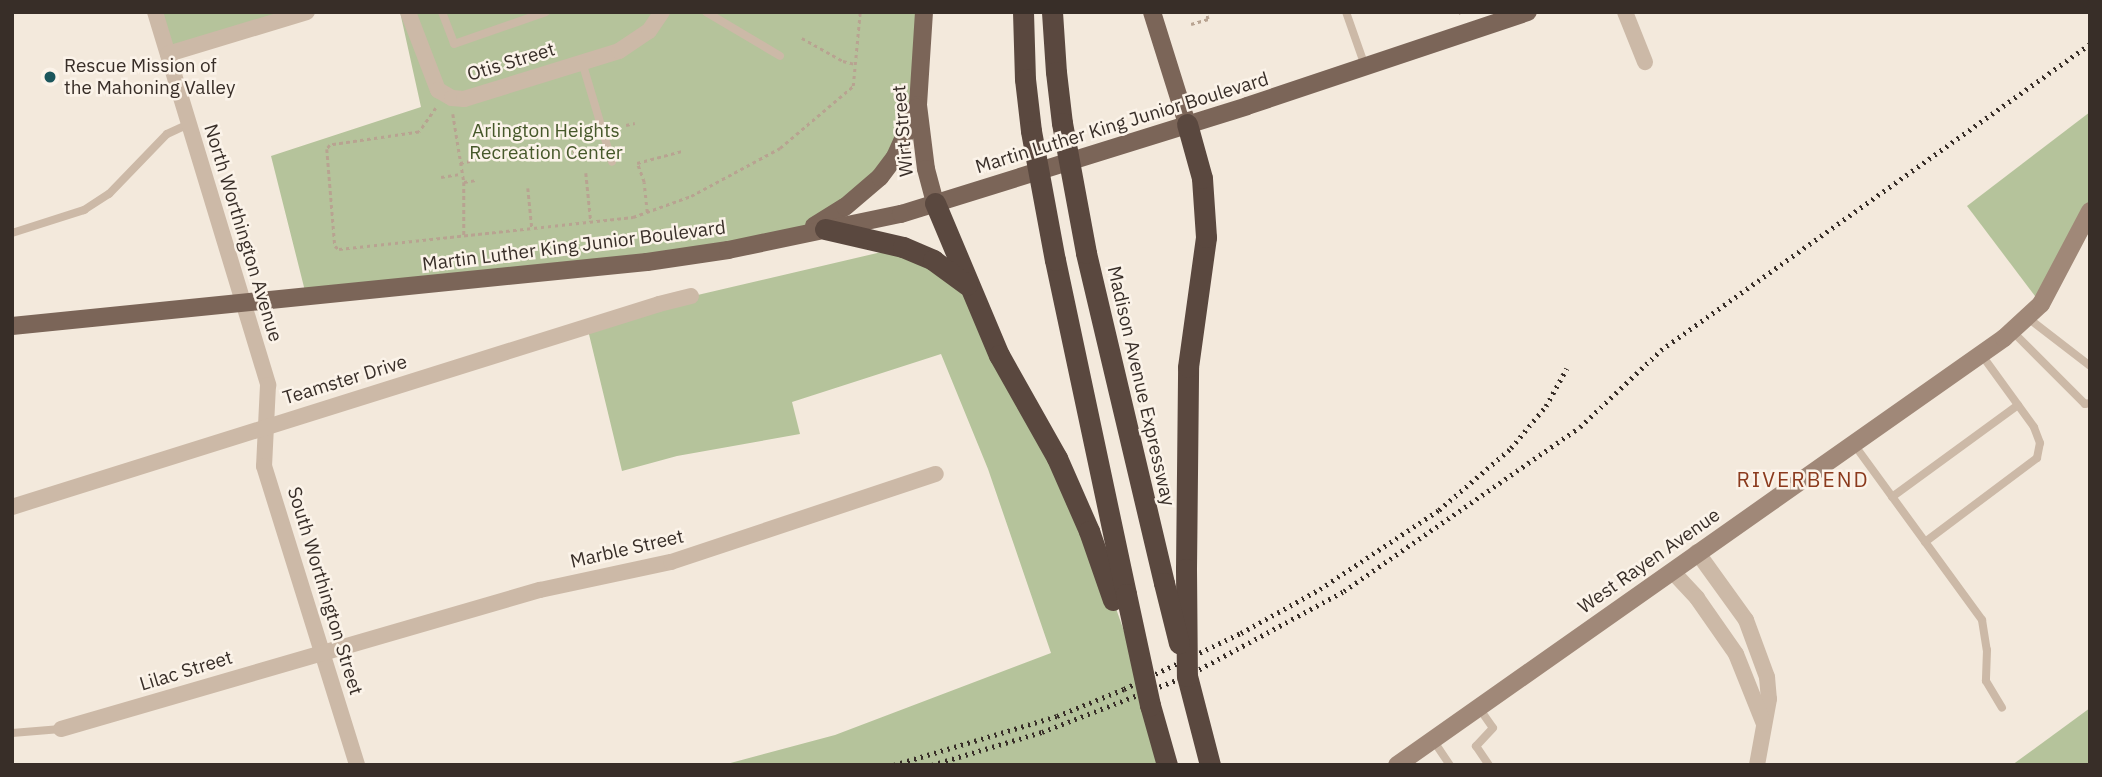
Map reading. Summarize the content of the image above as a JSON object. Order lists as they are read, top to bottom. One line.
{"streets":{"highway":["Madison Avenue Expressway"],"main road":["Martin Luther King Junior Boulevard","Wirt Street"],"street":["Otis Street","North Worthington Avenue","Teamster Drive","Marble Street","West Rayen Avenue","South Worthington Street","Lilac Street"]},"crossings":[["Martin Luther King Junior Boulevard","Wirt Street"],["Martin Luther King Junior Boulevard","North Worthington Avenue"],["North Worthington Avenue","Teamster Drive"],["North Worthington Avenue","South Worthington Street"],["Teamster Drive","South Worthington Street"],["Marble Street","South Worthington Street"],["Marble Street","Lilac Street"],["South Worthington Street","Lilac Street"]],"districts":["RIVERBEND"],"parks":["Arlington Heights Recreation Center"],"places":["Rescue Mission of the Mahoning Valley"]}
